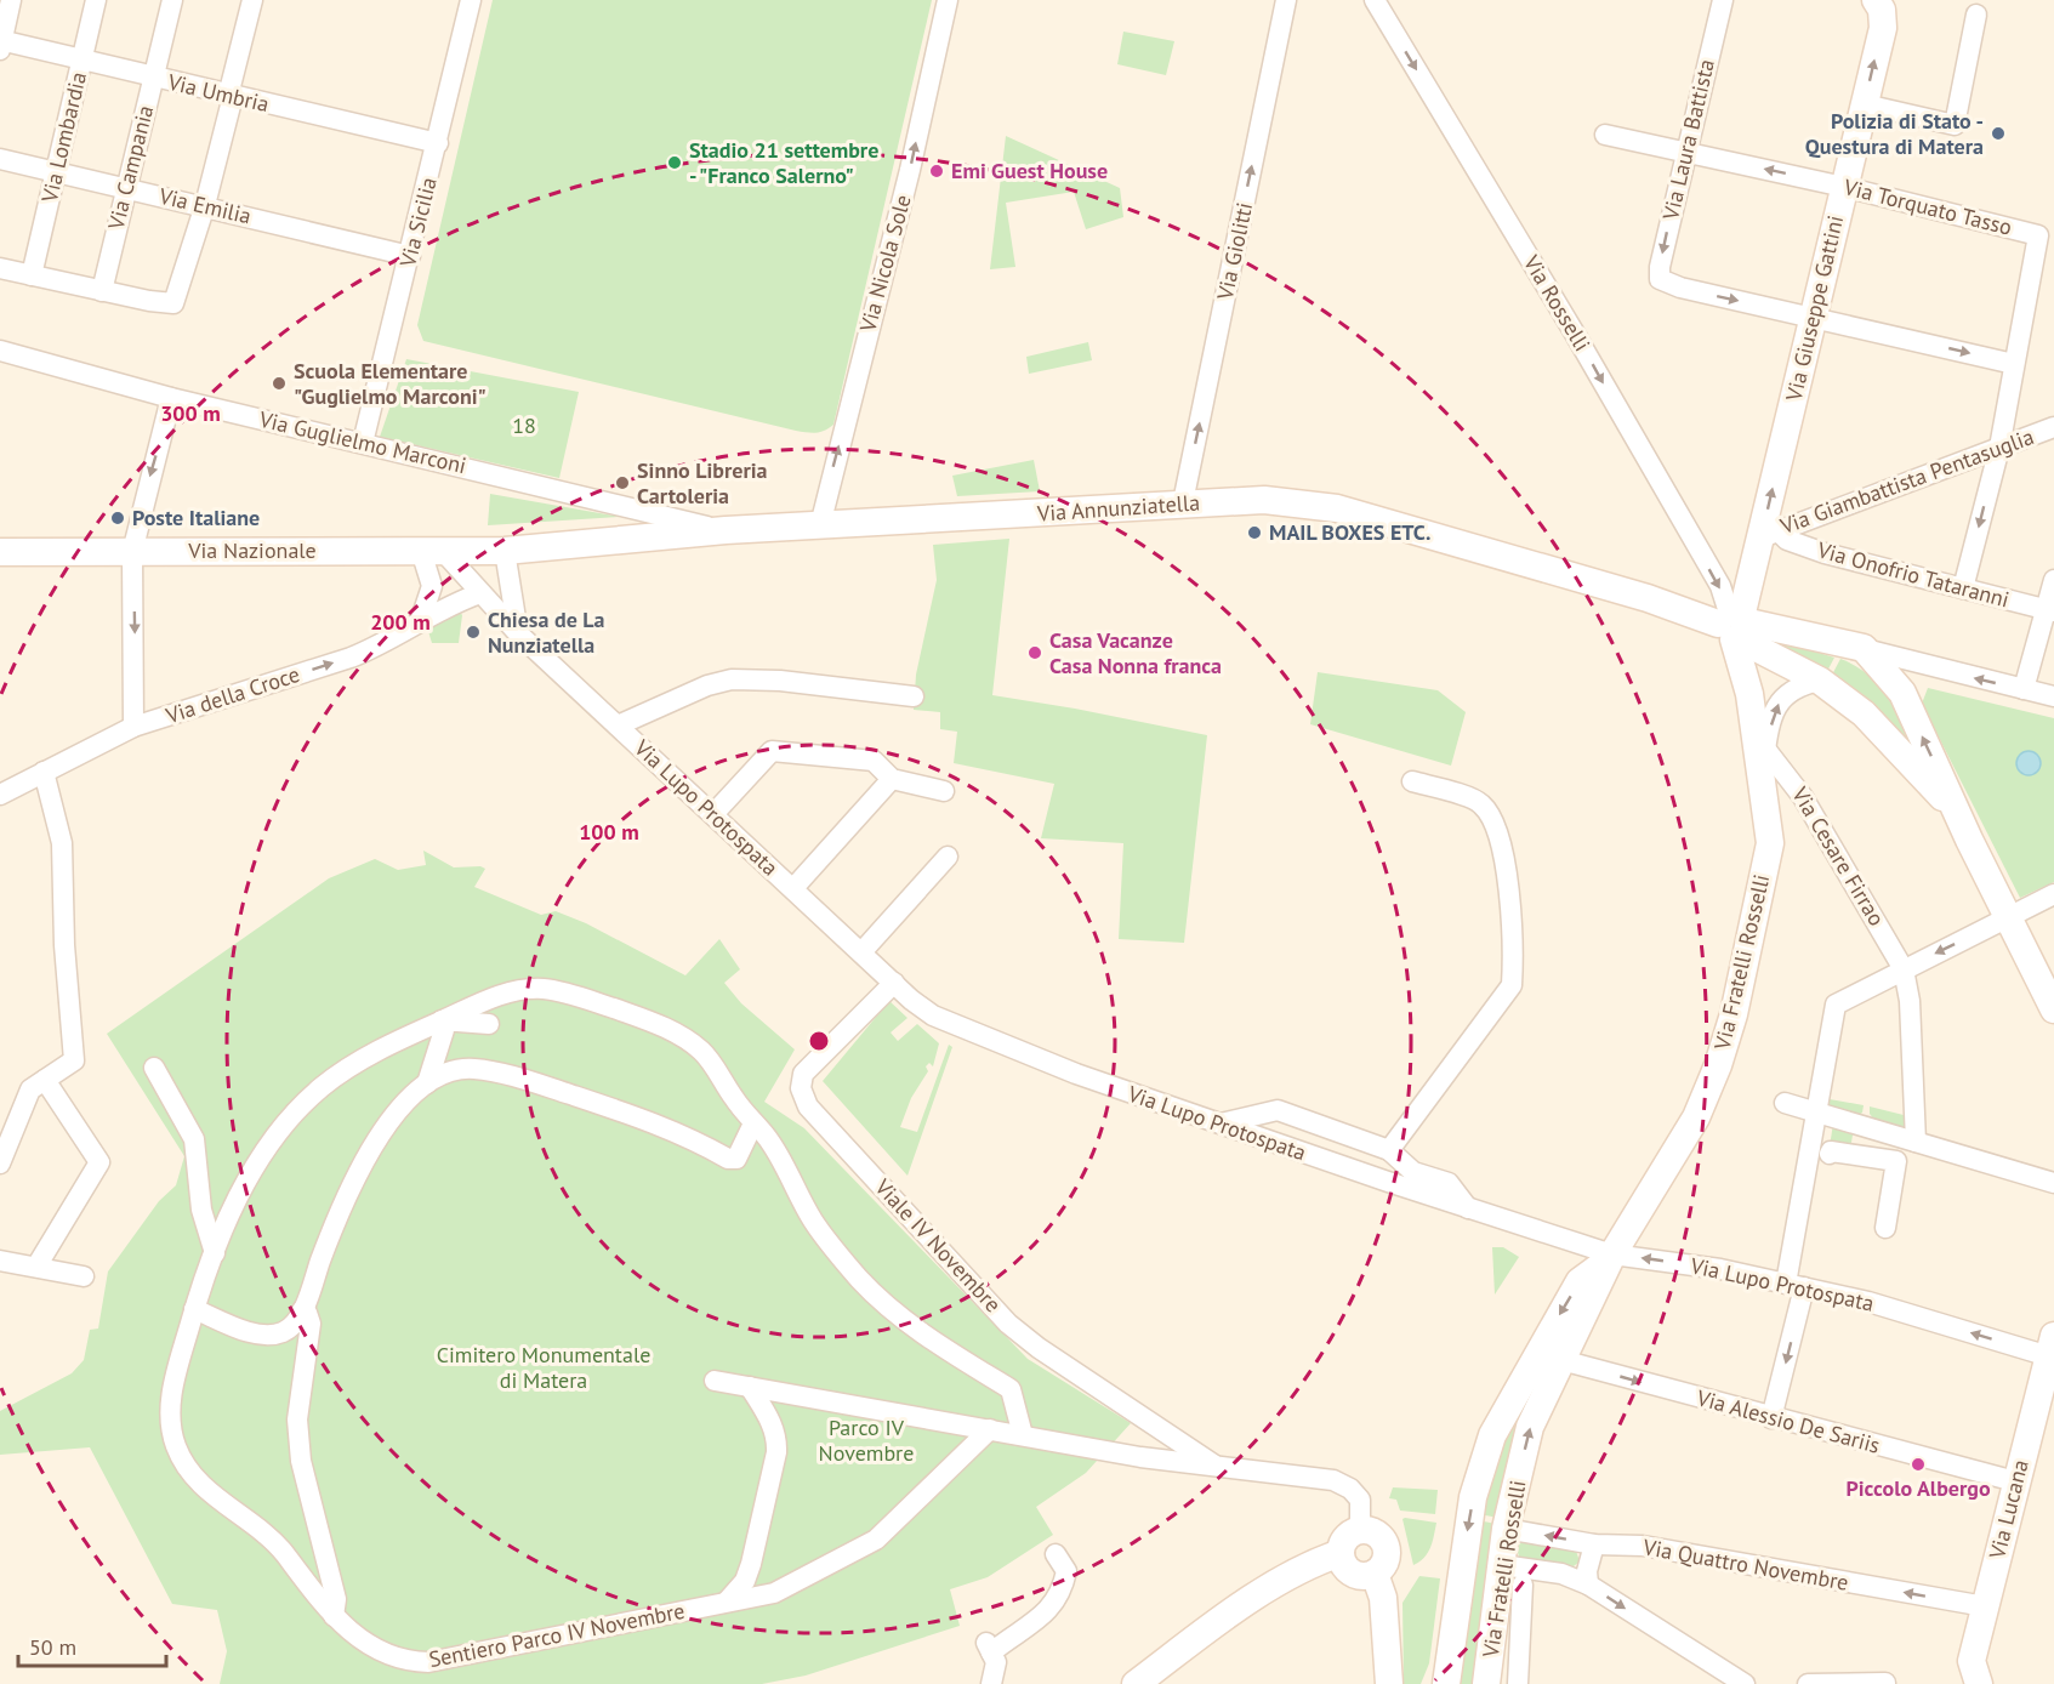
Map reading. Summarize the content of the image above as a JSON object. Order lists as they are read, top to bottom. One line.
{"streets":{"street":["Via Umbria","Via Lombardia","Via Laura Battista","Via Campania","Via Emilia","Via Torquato Tasso","Via Sicilia","Via Giolitti","Via Nicola Sole","Via Rosselli","Via Giuseppe Gattini","Via Guglielmo Marconi","Via Giambattista Pentasuglia","Via Annunziatella","Via Nazionale","Via Onofrio Tataranni","Via della Croce","Via Lupo Protospata","Via Cesare Firrao","Via Fratelli Rosselli","Viale IV Novembre","Via Alessio De Sariis","Via Lucana","Via Quattro Novembre","Sentiero Parco IV Novembre"]},"crossings":[["Via Umbria","Via Lombardia"],["Via Umbria","Via Campania"],["Via Umbria","Via Sicilia"],["Via Lombardia","Via Emilia"],["Via Laura Battista","Via Torquato Tasso"],["Via Laura Battista","Via Giuseppe Gattini"],["Via Campania","Via Emilia"],["Via Emilia","Via Sicilia"],["Via Torquato Tasso","Via Giuseppe Gattini"],["Via Torquato Tasso","Via Giambattista Pentasuglia"],["Via Torquato Tasso","Via Onofrio Tataranni"],["Via Sicilia","Via Guglielmo Marconi"],["Via Giolitti","Via Annunziatella"],["Via Nicola Sole","Via Annunziatella"],["Via Rosselli","Via Giuseppe Gattini"],["Via Rosselli","Via Annunziatella"],["Via Rosselli","Via Fratelli Rosselli"],["Via Giuseppe Gattini","Via Giambattista Pentasuglia"],["Via Giuseppe Gattini","Via Annunziatella"],["Via Giuseppe Gattini","Via Onofrio Tataranni"],["Via Giuseppe Gattini","Via Fratelli Rosselli"],["Via Guglielmo Marconi","Via Annunziatella"],["Via Giambattista Pentasuglia","Via Onofrio Tataranni"],["Via Annunziatella","Via Nazionale"],["Via Annunziatella","Via Fratelli Rosselli"],["Via Nazionale","Via Lupo Protospata"],["Via della Croce","Via Lupo Protospata"],["Via Lupo Protospata","Via Fratelli Rosselli"],["Via Lupo Protospata","Viale IV Novembre"],["Via Lupo Protospata","Via Lucana"],["Via Cesare Firrao","Via Fratelli Rosselli"],["Via Fratelli Rosselli","Via Alessio De Sariis"],["Via Fratelli Rosselli","Via Quattro Novembre"],["Viale IV Novembre","Sentiero Parco IV Novembre"],["Via Alessio De Sariis","Via Lucana"],["Via Lucana","Via Quattro Novembre"]],"one_way":["Via Giolitti","Via Nicola Sole","Via Rosselli","Via Giuseppe Gattini","Via della Croce","Via Alessio De Sariis"],"parks":["18","Cimitero Monumentale di Matera","Parco IV Novembre"],"places":["Polizia di Stato - Questura di Matera","Stadio 21 settembre - \"Franco Salerno\"","Emi Guest House","Scuola Elementare \"Guglielmo Marconi\"","Sinno Libreria Cartoleria","Poste Italiane","MAIL BOXES ETC.","Chiesa de La Nunziatella","Casa Vacanze Casa Nonna franca","Piccolo Albergo"],"scale_bar":"50 m","rings":["300 m","200 m","100 m"]}
